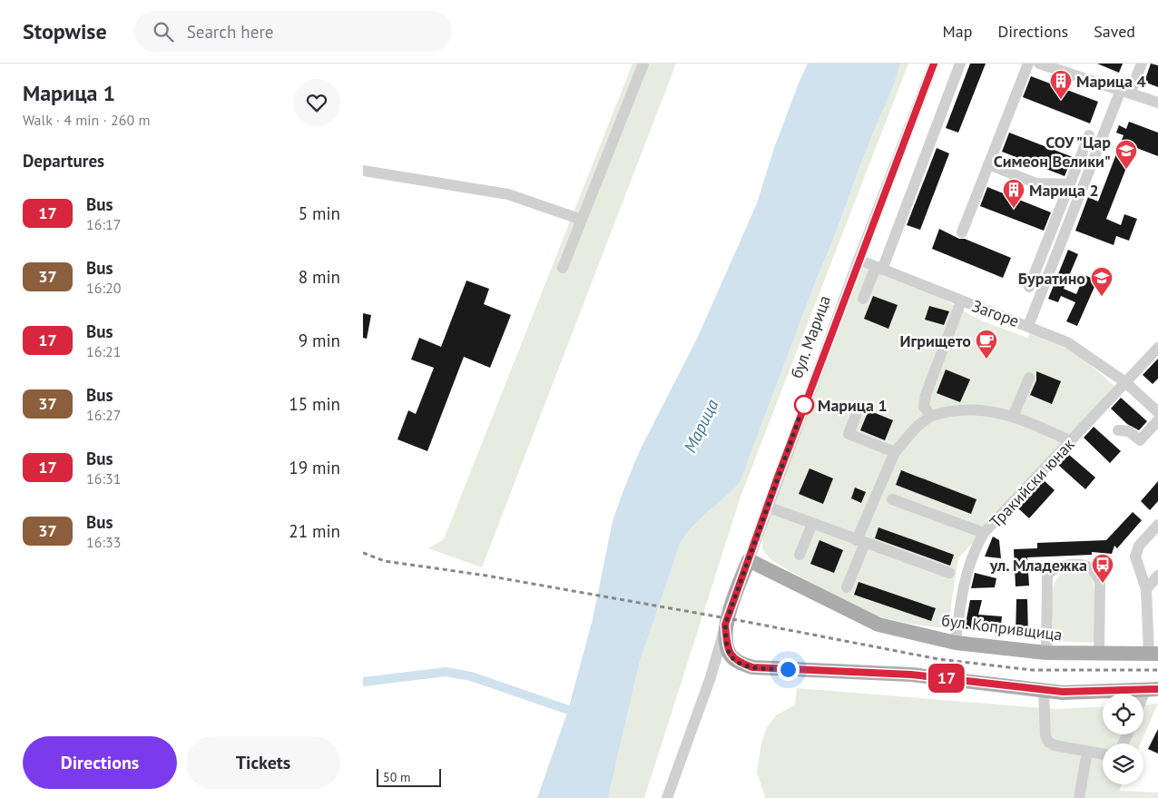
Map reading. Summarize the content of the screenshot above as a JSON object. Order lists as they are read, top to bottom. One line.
{"streets":{"main road":["бул. Марица","бул. Копривщица"],"street":["Загоре","Тракийски юнак"]},"crossings":[["Загоре","бул. Марица"],["Загоре","Тракийски юнак"],["бул. Марица","бул. Копривщица"],["Тракийски юнак","бул. Копривщица"]],"water":["Марица"],"places":{"building":["Марица 4","Марица 2"],"school or university":["СОУ \"Цар Симеон Велики\"","Буратино"],"cafe":["Игрището"],"other":["Марица 1"],"bus stop":["ул. Младежка"]},"lines":["bus line 17"],"scale_bar":"50 m","page":{"header":"Stopwise","search":"Search here","nav":["Map","Directions","Saved"],"heading":[["Марица 1","Walk · 4 min · 260 m"],"Departures"],"on_map":"17","list":[{"mark":"17","name":"Bus","note":"16:17","value":"5 min"},{"mark":"37","name":"Bus","note":"16:20","value":"8 min"},{"mark":"17","name":"Bus","note":"16:21","value":"9 min"},{"mark":"37","name":"Bus","note":"16:27","value":"15 min"},{"mark":"17","name":"Bus","note":"16:31","value":"19 min"},{"mark":"37","name":"Bus","note":"16:33","value":"21 min"}],"buttons":["Directions","Tickets"],"scale":"50 m"}}
